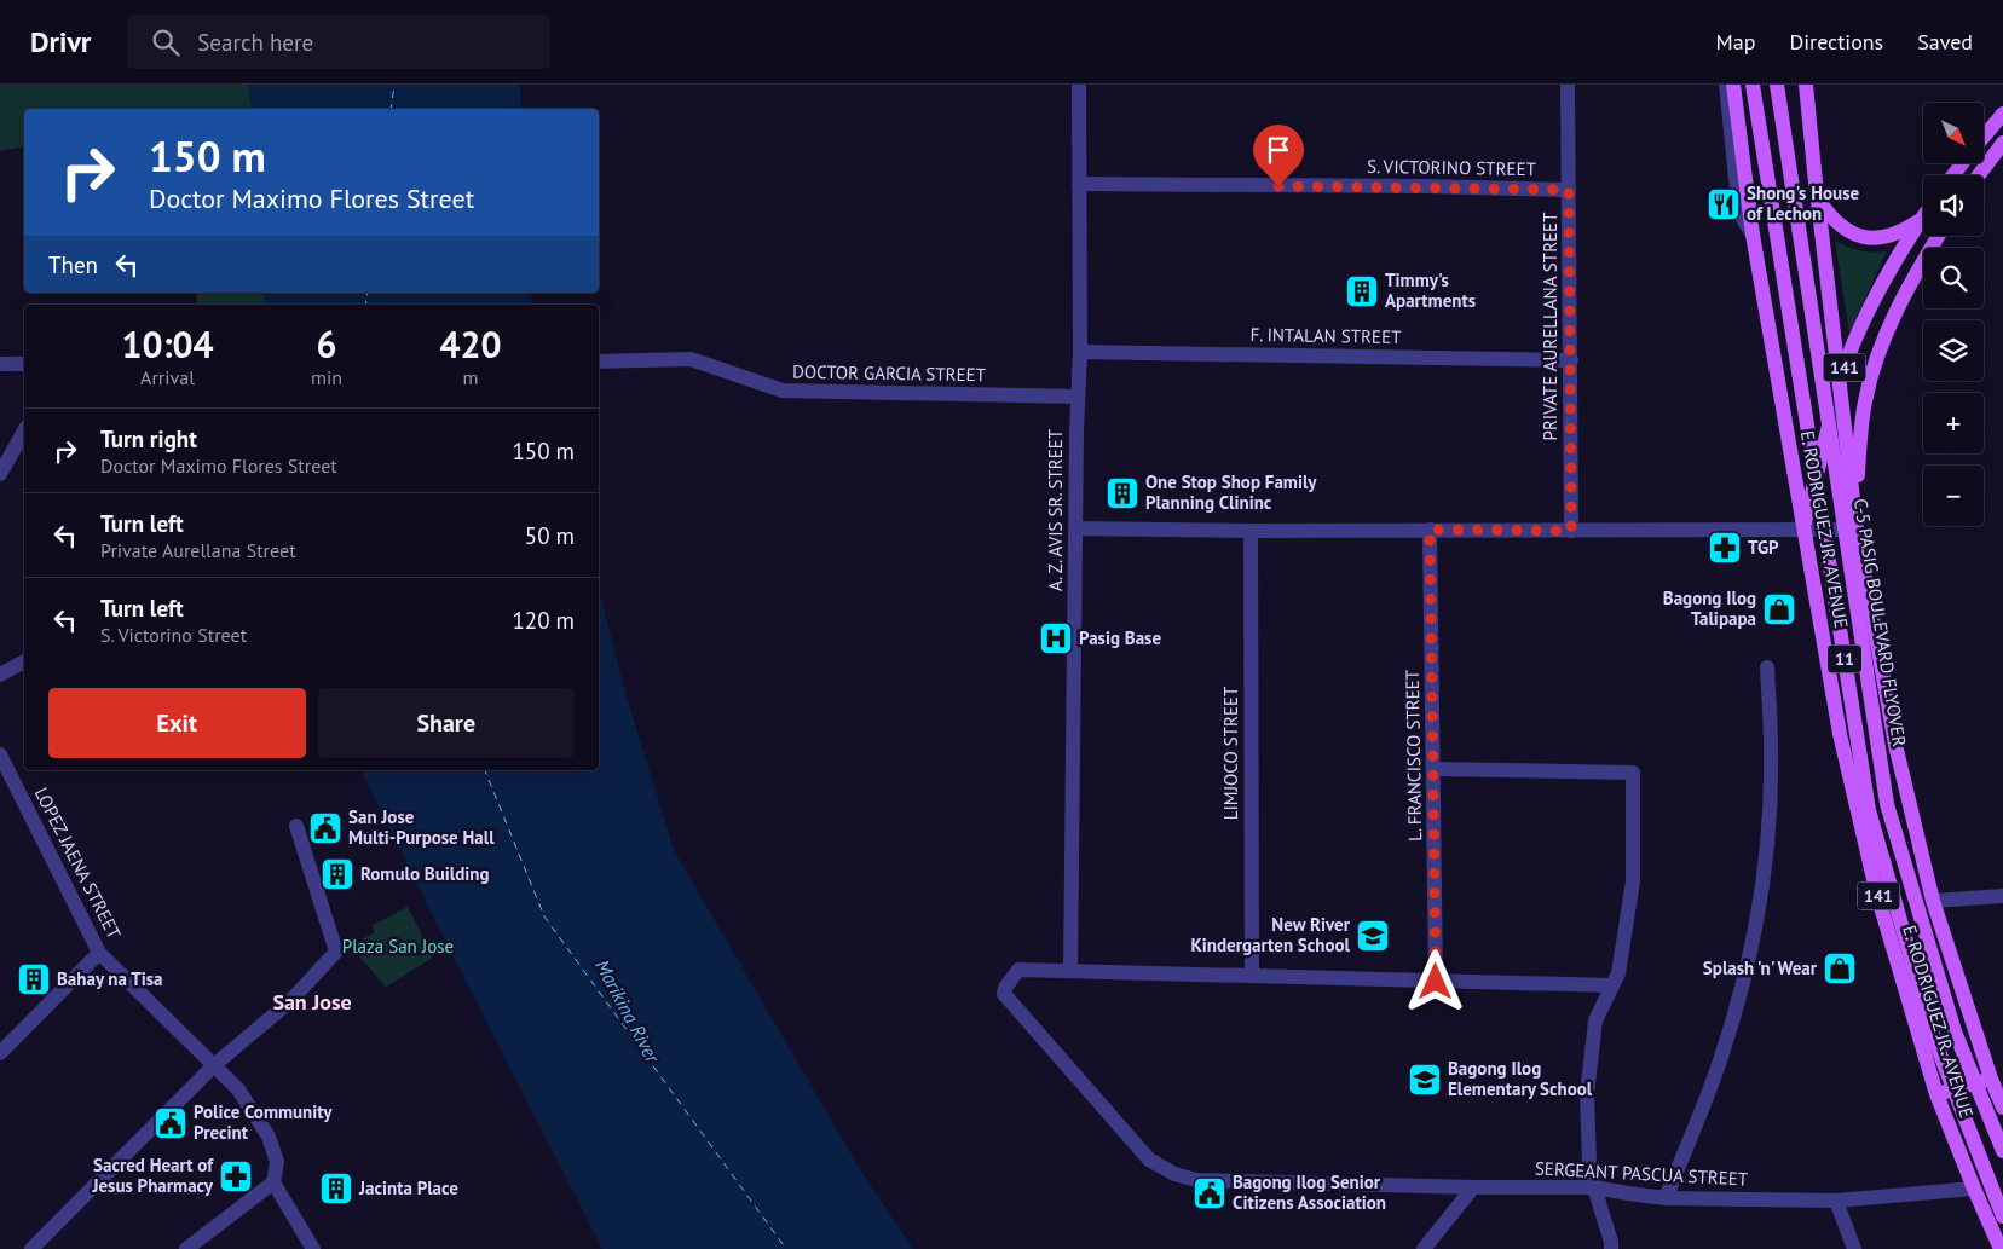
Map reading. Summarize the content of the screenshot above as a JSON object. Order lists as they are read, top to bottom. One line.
{"streets":{"main road":["141","E. RODRIGUEZ JR. AVENUE","C-5 PASIG BOULEVARD FLYOVER","11"],"street":["S. VICTORINO STREET","PRIVATE AURELLANA STREET","F. INTALAN STREET","DOCTOR GARCIA STREET","A. Z. AVIS SR. STREET","LIMJOCO STREET","L. FRANCISCO STREET","LOPEZ JAENA STREET","SERGEANT PASCUA STREET"]},"crossings":[["S. VICTORINO STREET","PRIVATE AURELLANA STREET"],["S. VICTORINO STREET","A. Z. AVIS SR. STREET"],["PRIVATE AURELLANA STREET","F. INTALAN STREET"],["F. INTALAN STREET","A. Z. AVIS SR. STREET"],["141","E. RODRIGUEZ JR. AVENUE"],["DOCTOR GARCIA STREET","A. Z. AVIS SR. STREET"],["A. Z. AVIS SR. STREET","SERGEANT PASCUA STREET"],["E. RODRIGUEZ JR. AVENUE","SERGEANT PASCUA STREET"]],"districts":["San Jose"],"water":["Marikina River"],"parks":["Plaza San Jose"],"places":{"restaurant":["Shong's House of Lechon"],"building":["Timmy's Apartments","One Stop Shop Family Planning Clininc","Romulo Building","Bahay na Tisa","Jacinta Place"],"pharmacy":["TGP","Sacred Heart of Jesus Pharmacy"],"shop":["Bagong Ilog Talipapa","Splash 'n' Wear"],"hospital":["Pasig Base"],"public building":["San Jose Multi-Purpose Hall","Police Community Precint","Bagong Ilog Senior Citizens Association"],"school or university":["New River Kindergarten School","Bagong Ilog Elementary School"]},"north":"bottom right","page":{"header":"Drivr","search":"Search here","nav":["Map","Directions","Saved"],"map_buttons":["+","−"],"turn":["150 m","Doctor Maximo Flores Street"],"then":"Then","eta":["10:04","Arrival","6","min","420","m"],"list":[{"name":"Turn right","note":"Doctor Maximo Flores Street","value":"150 m"},{"name":"Turn left","note":"Private Aurellana Street","value":"50 m"},{"name":"Turn left","note":"S. Victorino Street","value":"120 m"}],"buttons":["Exit","Share"]}}
